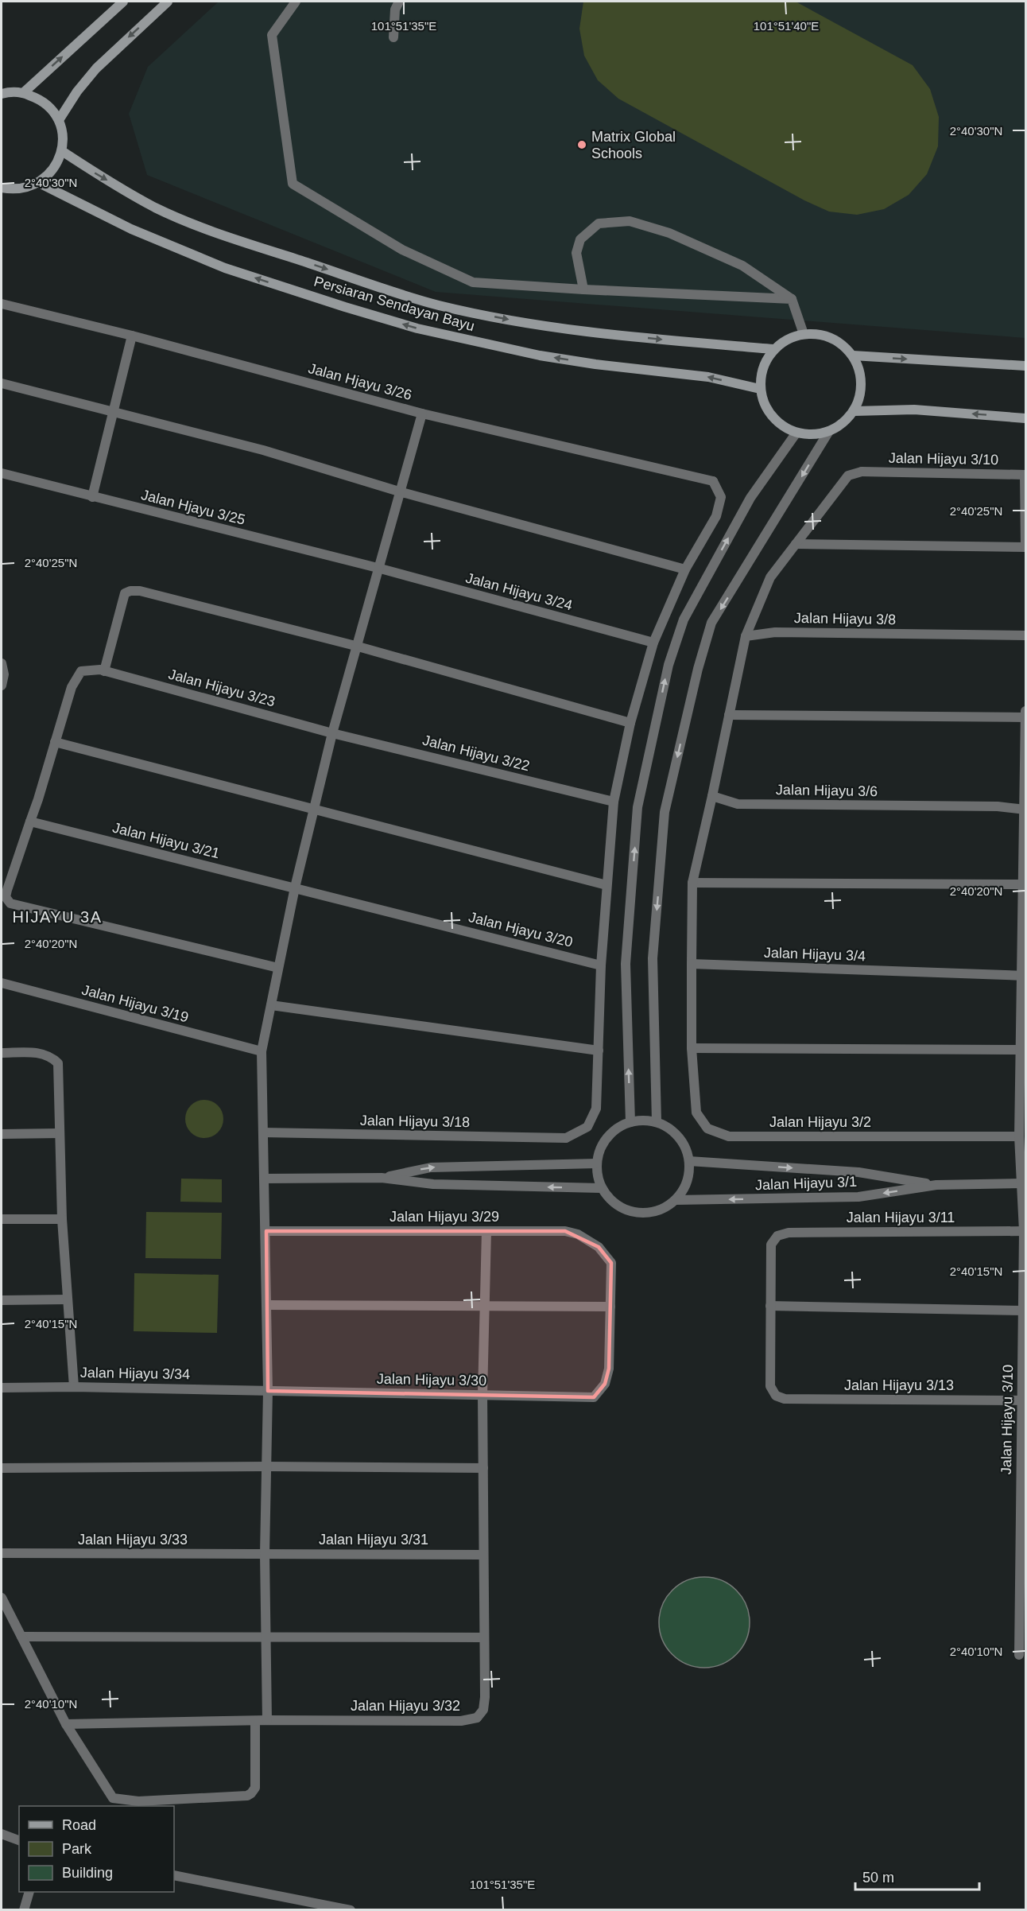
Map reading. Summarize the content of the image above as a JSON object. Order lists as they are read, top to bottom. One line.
{"streets":{"street":["Persiaran Sendayan Bayu","Jalan Hjayu 3/26","Jalan Hijayu 3/10","Jalan Hjayu 3/25","Jalan Hijayu 3/24","Jalan Hijayu 3/8","Jalan Hijayu 3/23","Jalan Hijayu 3/22","Jalan Hijayu 3/6","Jalan Hijayu 3/21","Jalan Hjayu 3/20","Jalan Hijayu 3/4","Jalan Hijayu 3/19","Jalan Hijayu 3/18","Jalan Hijayu 3/2","Jalan Hijayu 3/1","Jalan Hijayu 3/29","Jalan Hijayu 3/11","Jalan Hijayu 3/34","Jalan Hijayu 3/30","Jalan Hijayu 3/13","Jalan Hijayu 3/33","Jalan Hijayu 3/31","Jalan Hijayu 3/32"]},"crossings":[["Jalan Hijayu 3/10","Jalan Hijayu 3/6"],["Jalan Hijayu 3/10","Jalan Hijayu 3/4"],["Jalan Hijayu 3/10","Jalan Hijayu 3/2"],["Jalan Hijayu 3/10","Jalan Hijayu 3/1"],["Jalan Hijayu 3/10","Jalan Hijayu 3/11"],["Jalan Hijayu 3/10","Jalan Hijayu 3/13"],["Jalan Hjayu 3/25","Jalan Hijayu 3/24"],["Jalan Hijayu 3/23","Jalan Hijayu 3/22"],["Jalan Hijayu 3/21","Jalan Hjayu 3/20"],["Jalan Hijayu 3/29","Jalan Hijayu 3/30"],["Jalan Hijayu 3/29","Jalan Hijayu 3/32"],["Jalan Hijayu 3/11","Jalan Hijayu 3/13"],["Jalan Hijayu 3/34","Jalan Hijayu 3/30"],["Jalan Hijayu 3/30","Jalan Hijayu 3/32"],["Jalan Hijayu 3/33","Jalan Hijayu 3/31"],["Jalan Hijayu 3/31","Jalan Hijayu 3/32"]],"districts":["HIJAYU 3A"],"places":["Matrix Global Schools"],"legend":["Road","Park","Building"],"scale_bar":"50 m","coordinates":["101°51'35\"E","101°51'40\"E","2°40'30\"N","2°40'25\"N","2°40'20\"N","2°40'15\"N","2°40'10\"N"]}
